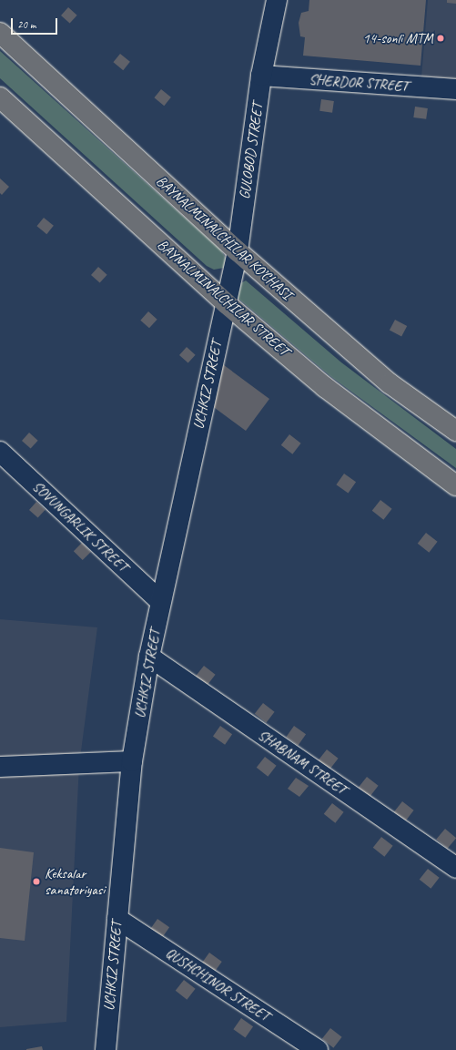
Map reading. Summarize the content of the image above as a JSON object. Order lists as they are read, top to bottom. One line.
{"streets":{"main road":["BAYNALMINALCHILAR KO’CHASI","BAYNALMINALCHILAR STREET"],"street":["SHERDOR STREET","GULOBOD STREET","UCHKIZ STREET","SOVUNGARLIK STREET","SHABNAM STREET","QUSHCHINOR STREET"]},"crossings":[["SHERDOR STREET","GULOBOD STREET"],["GULOBOD STREET","BAYNALMINALCHILAR KO’CHASI"],["GULOBOD STREET","BAYNALMINALCHILAR STREET"],["GULOBOD STREET","UCHKIZ STREET"],["BAYNALMINALCHILAR STREET","UCHKIZ STREET"],["UCHKIZ STREET","SOVUNGARLIK STREET"],["UCHKIZ STREET","SHABNAM STREET"],["UCHKIZ STREET","QUSHCHINOR STREET"]],"places":["14-sonli MTM","Keksalar sanatoriyasi"],"scale_bar":"20 m"}
